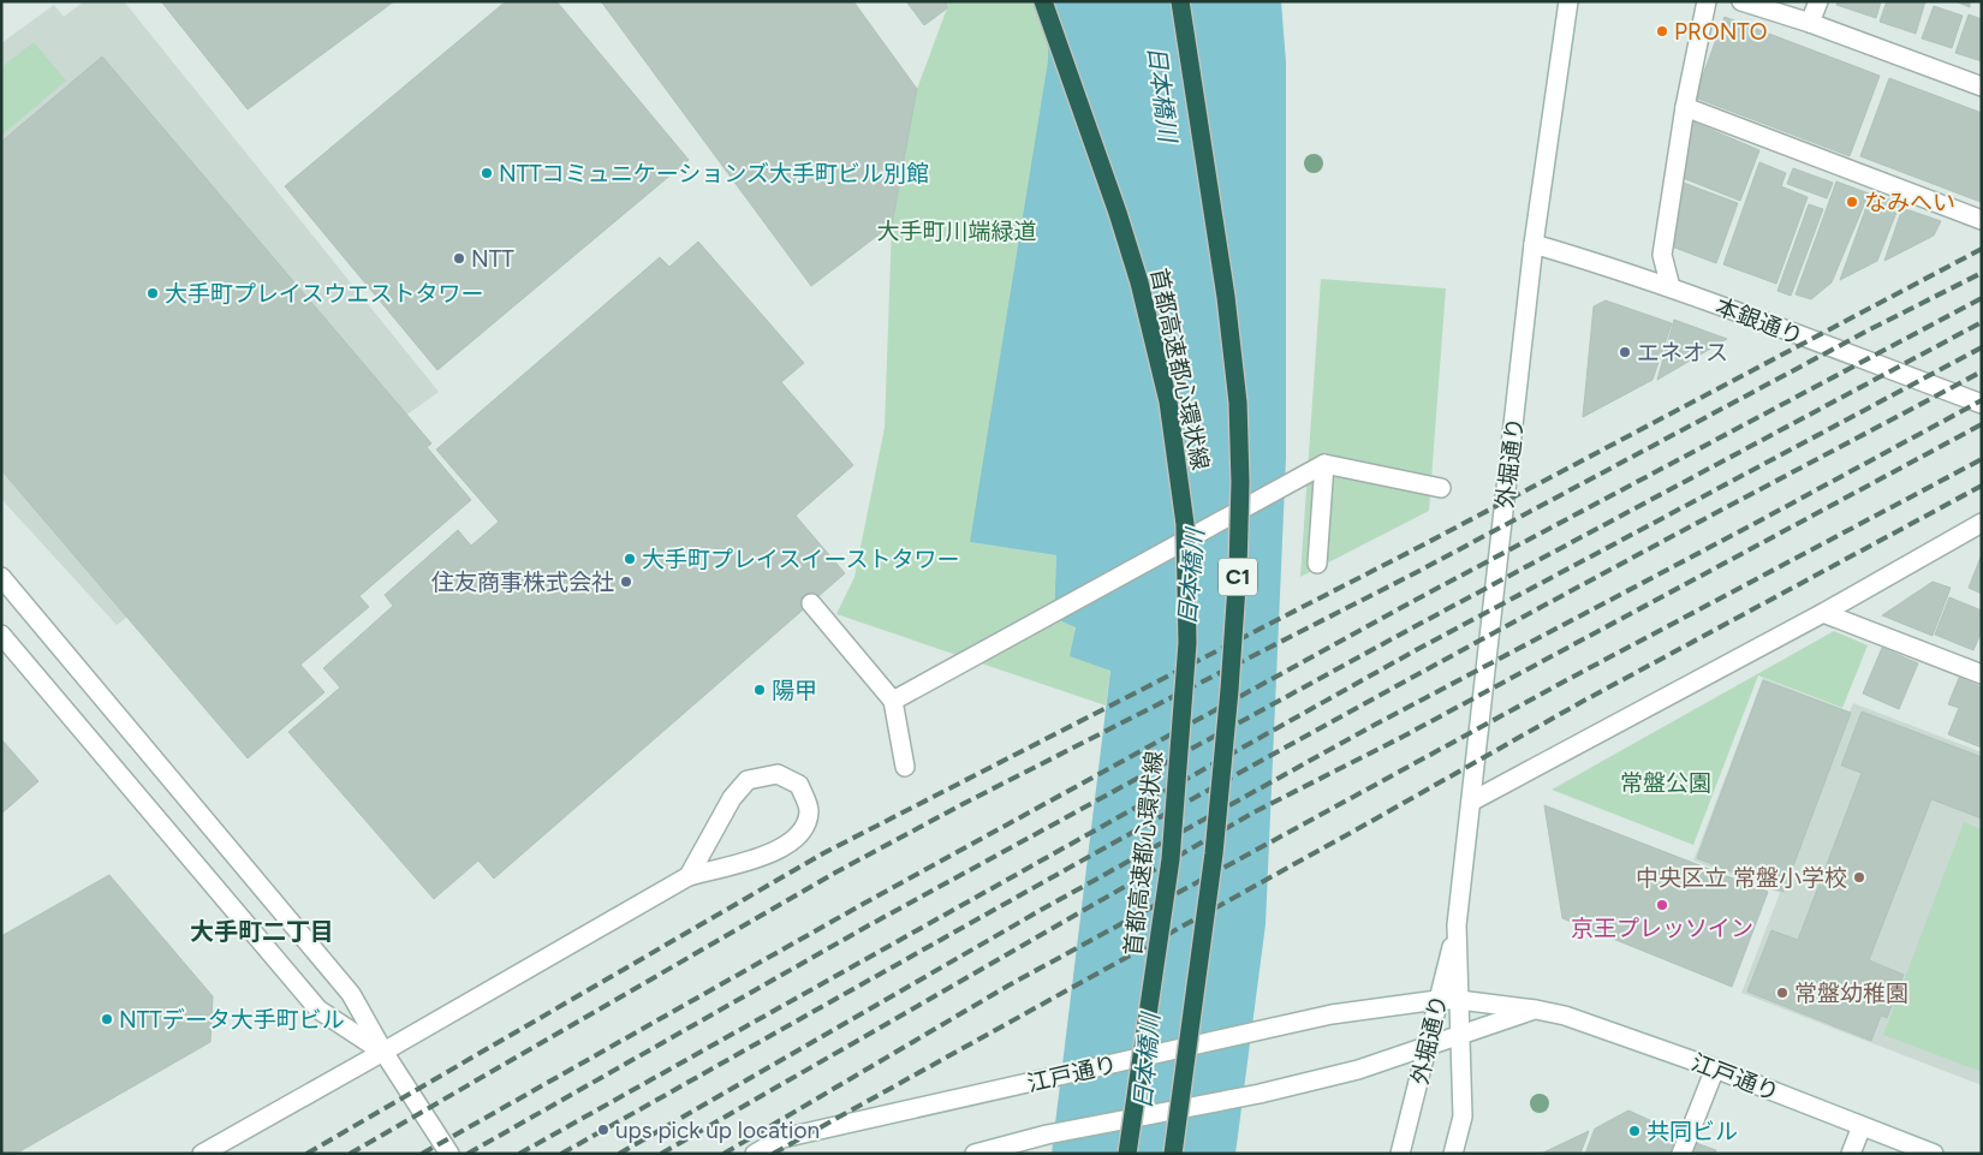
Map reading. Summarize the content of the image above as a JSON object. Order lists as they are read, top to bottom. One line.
{"streets":{"highway":["首都高速都心環状線","C1"],"street":["本銀通り","外堀通り","江戸通り"]},"crossings":[["本銀通り","外堀通り"],["外堀通り","江戸通り"]],"districts":["大手町二丁目"],"water":["日本橋川"],"parks":["大手町川端緑道","常盤公園"],"places":["PRONTO","NTTコミュニケーションズ大手町ビル別館","なみへい","NTT","大手町プレイスウエストタワー","エネオス","大手町プレイスイーストタワー","住友商事株式会社","陽甲","中央区立 常盤小学校","京王プレッソイン","常盤幼稚園","NTTデータ大手町ビル","ups pick up location","共同ビル"]}
